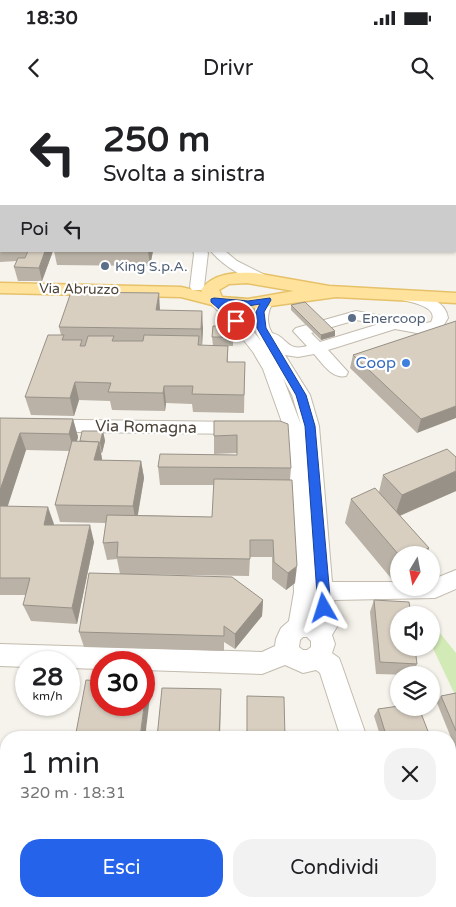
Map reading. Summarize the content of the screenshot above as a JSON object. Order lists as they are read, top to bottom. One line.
{"streets":{"main road":["Via Abruzzo"],"street":["Via Romagna"]},"places":["King S.p.A.","Enercoop","Coop"],"north":"bottom","page":{"status":"18:30","header":"Drivr","turn":["250 m","Svolta a sinistra"],"then":"Poi","speed":"28 km/h","limit":"30","heading":["1 min","320 m · 18:31"],"buttons":["Esci","Condividi"]}}
